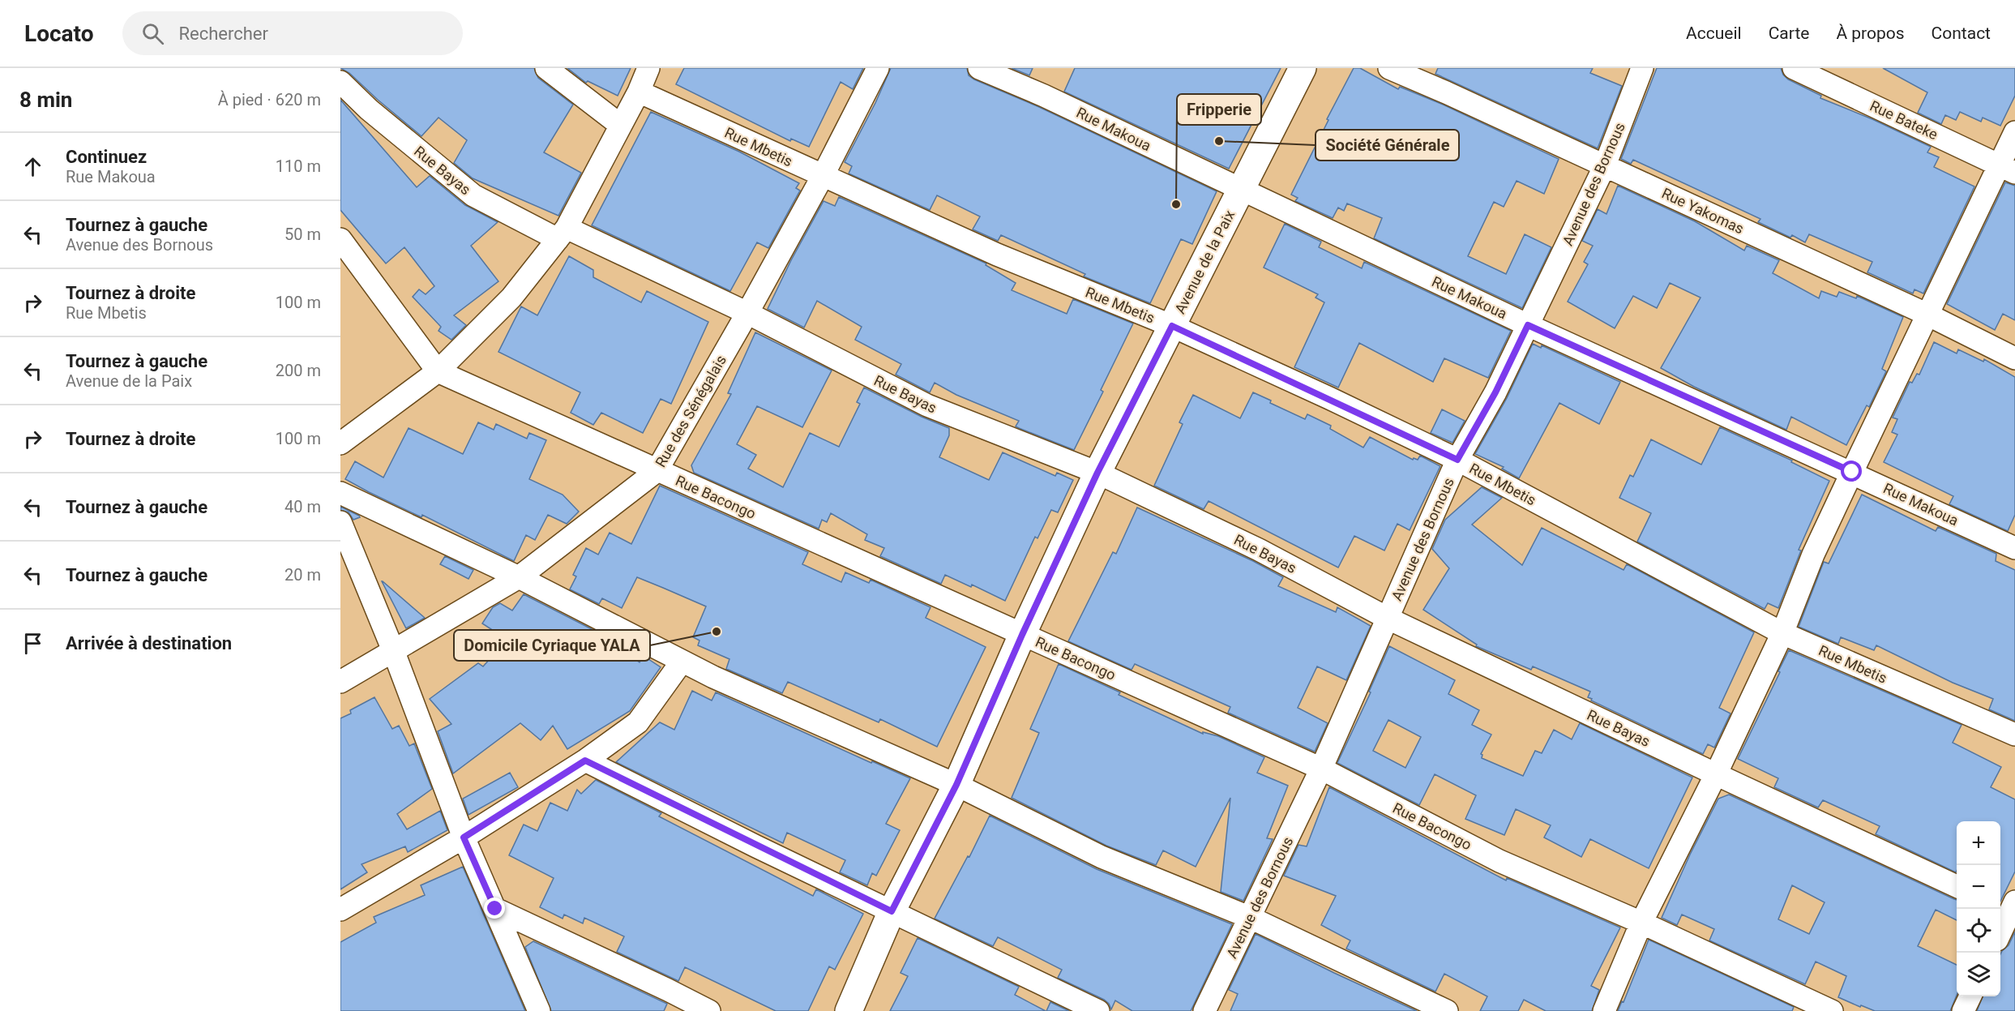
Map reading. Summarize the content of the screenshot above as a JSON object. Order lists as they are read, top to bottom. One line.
{"streets":{"main road":["Avenue de la Paix"],"street":["Rue Bateke","Rue Makoua","Rue Mbetis","Rue Bayas","Avenue des Bornous","Rue Yakomas","Rue des Sénégalais","Rue Bacongo"]},"crossings":[["Rue Makoua","Avenue des Bornous"],["Rue Makoua","Avenue de la Paix"],["Rue Mbetis","Avenue des Bornous"],["Rue Mbetis","Avenue de la Paix"],["Rue Mbetis","Rue des Sénégalais"],["Rue Bayas","Avenue des Bornous"],["Rue Bayas","Avenue de la Paix"],["Rue Bayas","Rue des Sénégalais"],["Avenue des Bornous","Rue Yakomas"],["Avenue des Bornous","Rue Bacongo"],["Avenue de la Paix","Rue Bacongo"],["Rue des Sénégalais","Rue Bacongo"]],"places":["Société Générale","Fripperie","Domicile Cyriaque YALA"],"page":{"header":"Locato","search":"Rechercher","nav":["Accueil","Carte","À propos","Contact"],"heading":["8 min","À pied · 620 m"],"list":[["Continuez","Rue Makoua","110 m"],["Tournez à gauche","Avenue des Bornous","50 m"],["Tournez à droite","Rue Mbetis","100 m"],["Tournez à gauche","Avenue de la Paix","200 m"],["Tournez à droite","100 m"],["Tournez à gauche","40 m"],["Tournez à gauche","20 m"],"Arrivée à destination"],"map_buttons":["+","−"]}}
